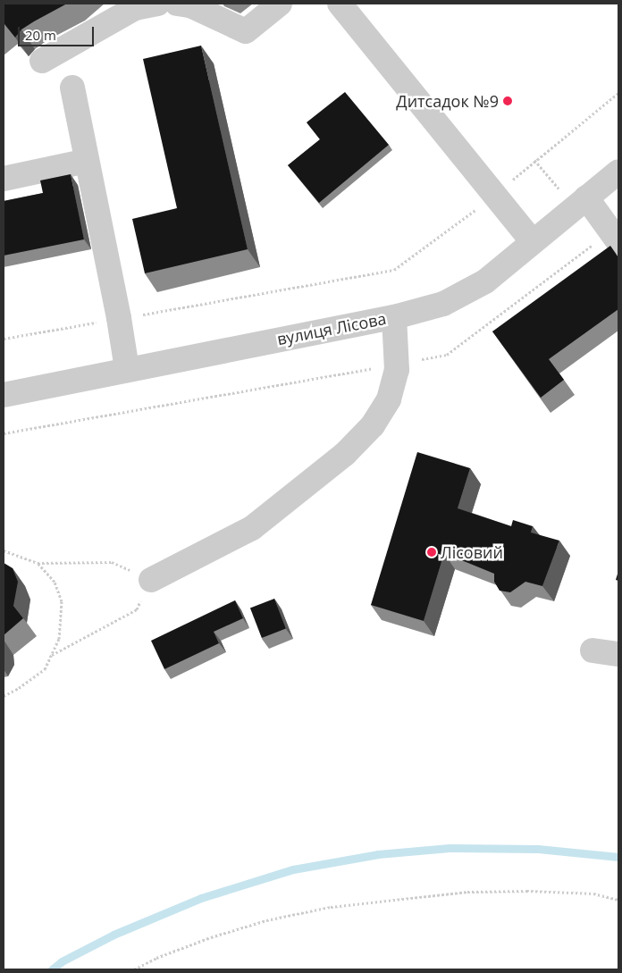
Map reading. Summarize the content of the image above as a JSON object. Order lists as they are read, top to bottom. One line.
{"streets":{"street":["вулиця Лісова"]},"places":["Дитсадок №9","Лісовий"],"scale_bar":"20 m"}
